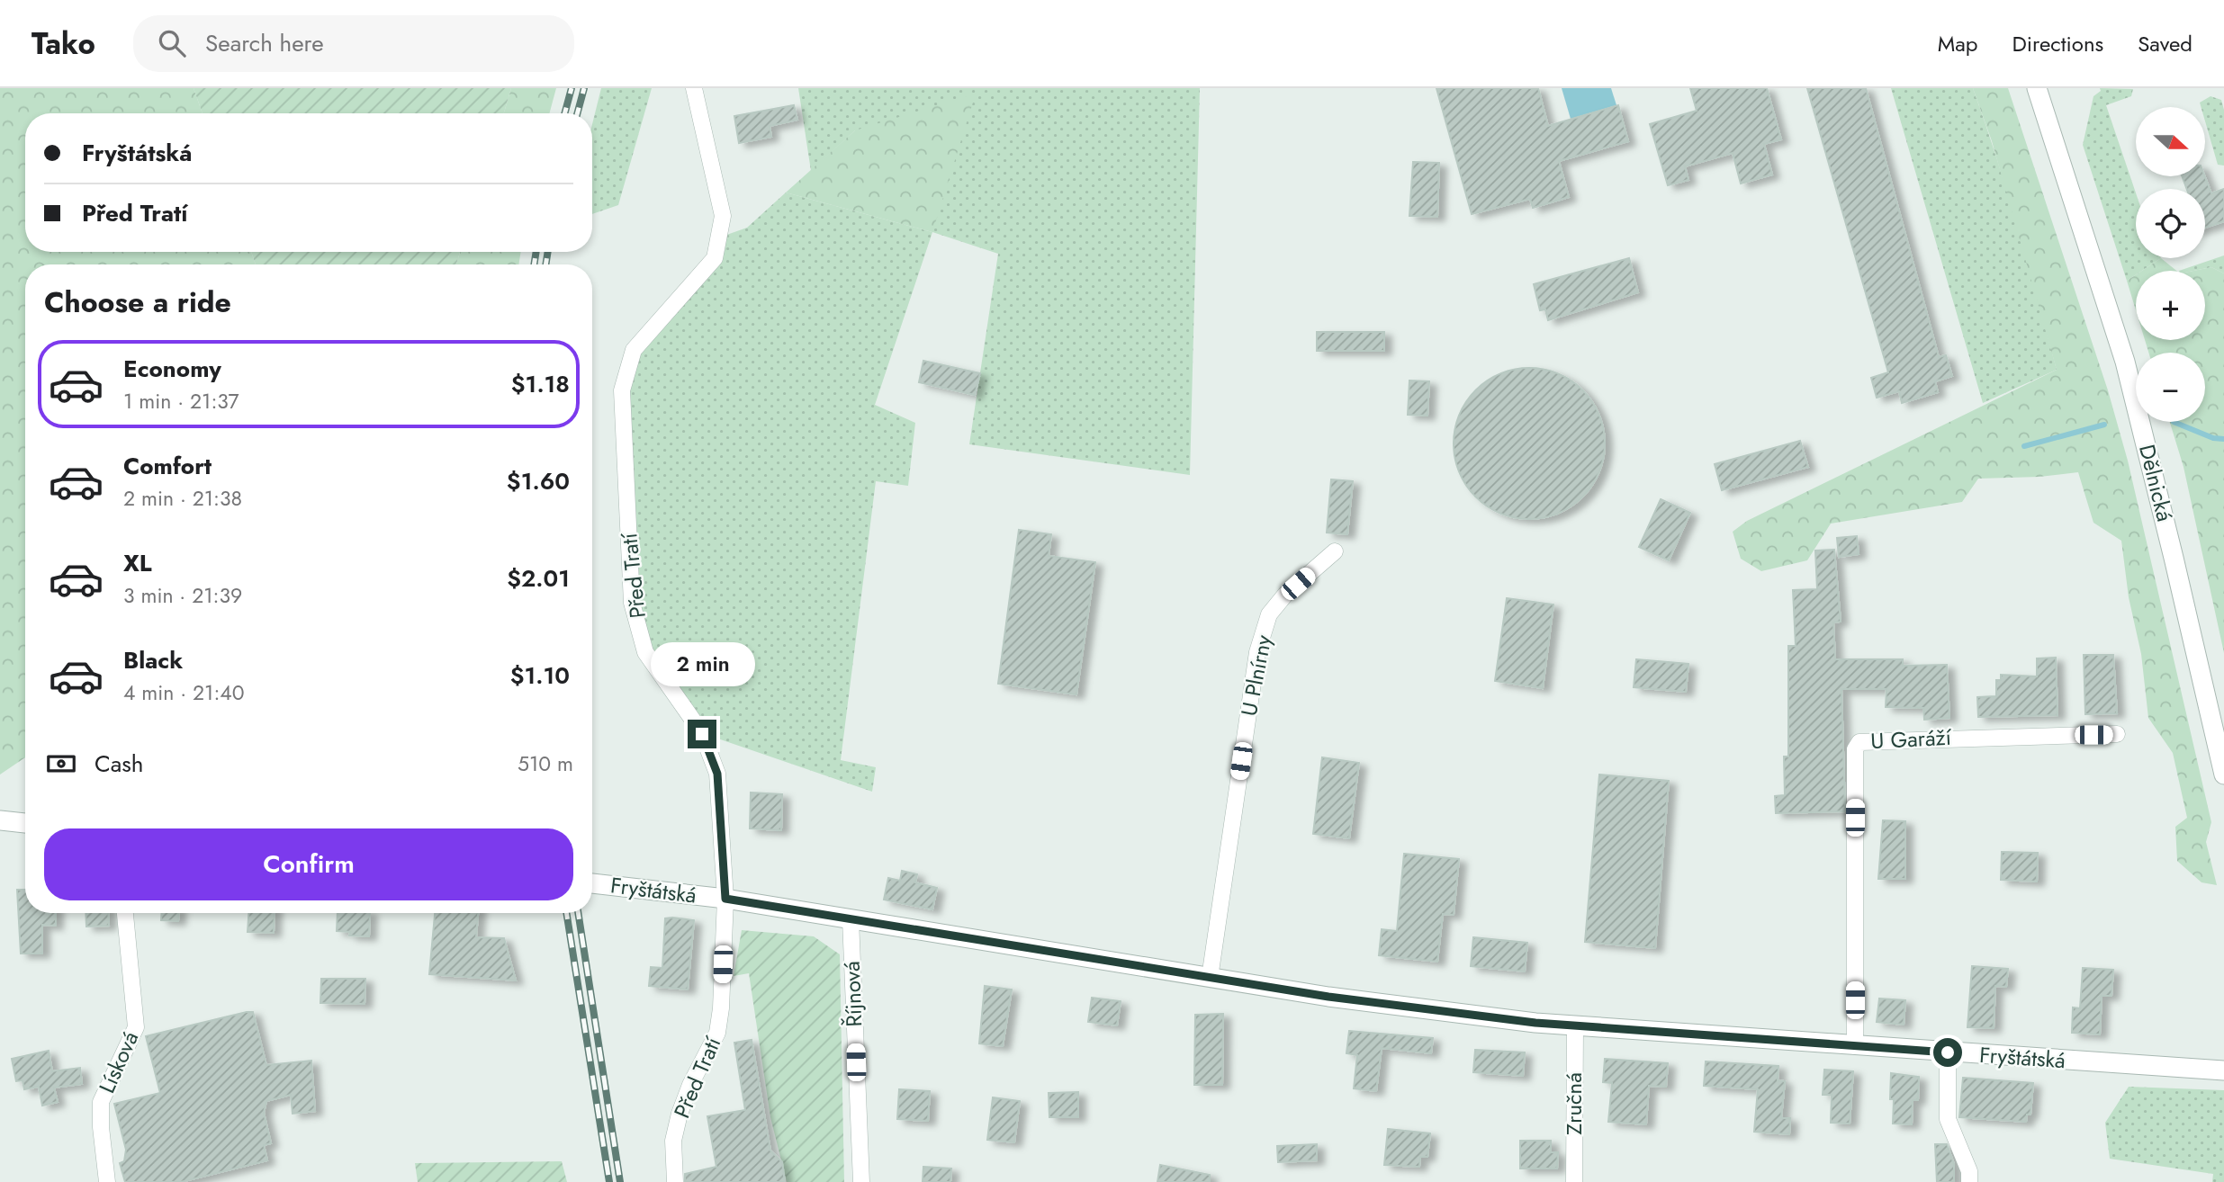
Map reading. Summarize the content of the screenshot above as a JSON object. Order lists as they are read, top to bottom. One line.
{"streets":{"street":["Dělnická","Před Tratí","U Plnírny","U Garáží","Fryštátská","Říjnová","Lísková","Zručná"]},"crossings":[["Před Tratí","Fryštátská"],["U Plnírny","Fryštátská"],["U Garáží","Fryštátská"],["Fryštátská","Říjnová"],["Fryštátská","Zručná"]],"north":"right","page":{"header":"Tako","search":"Search here","nav":["Map","Directions","Saved"],"map_buttons":["+","−"],"banner":["Fryštátská","Před Tratí"],"heading":"Choose a ride","list":[{"name":"Economy","note":"1 min · 21:37","value":"$1.18"},{"name":"Comfort","note":"2 min · 21:38","value":"$1.60"},{"name":"XL","note":"3 min · 21:39","value":"$2.01"},{"name":"Black","note":"4 min · 21:40","value":"$1.10"}],"bubble":"2 min","pay":["Cash","510 m"],"buttons":"Confirm"}}
